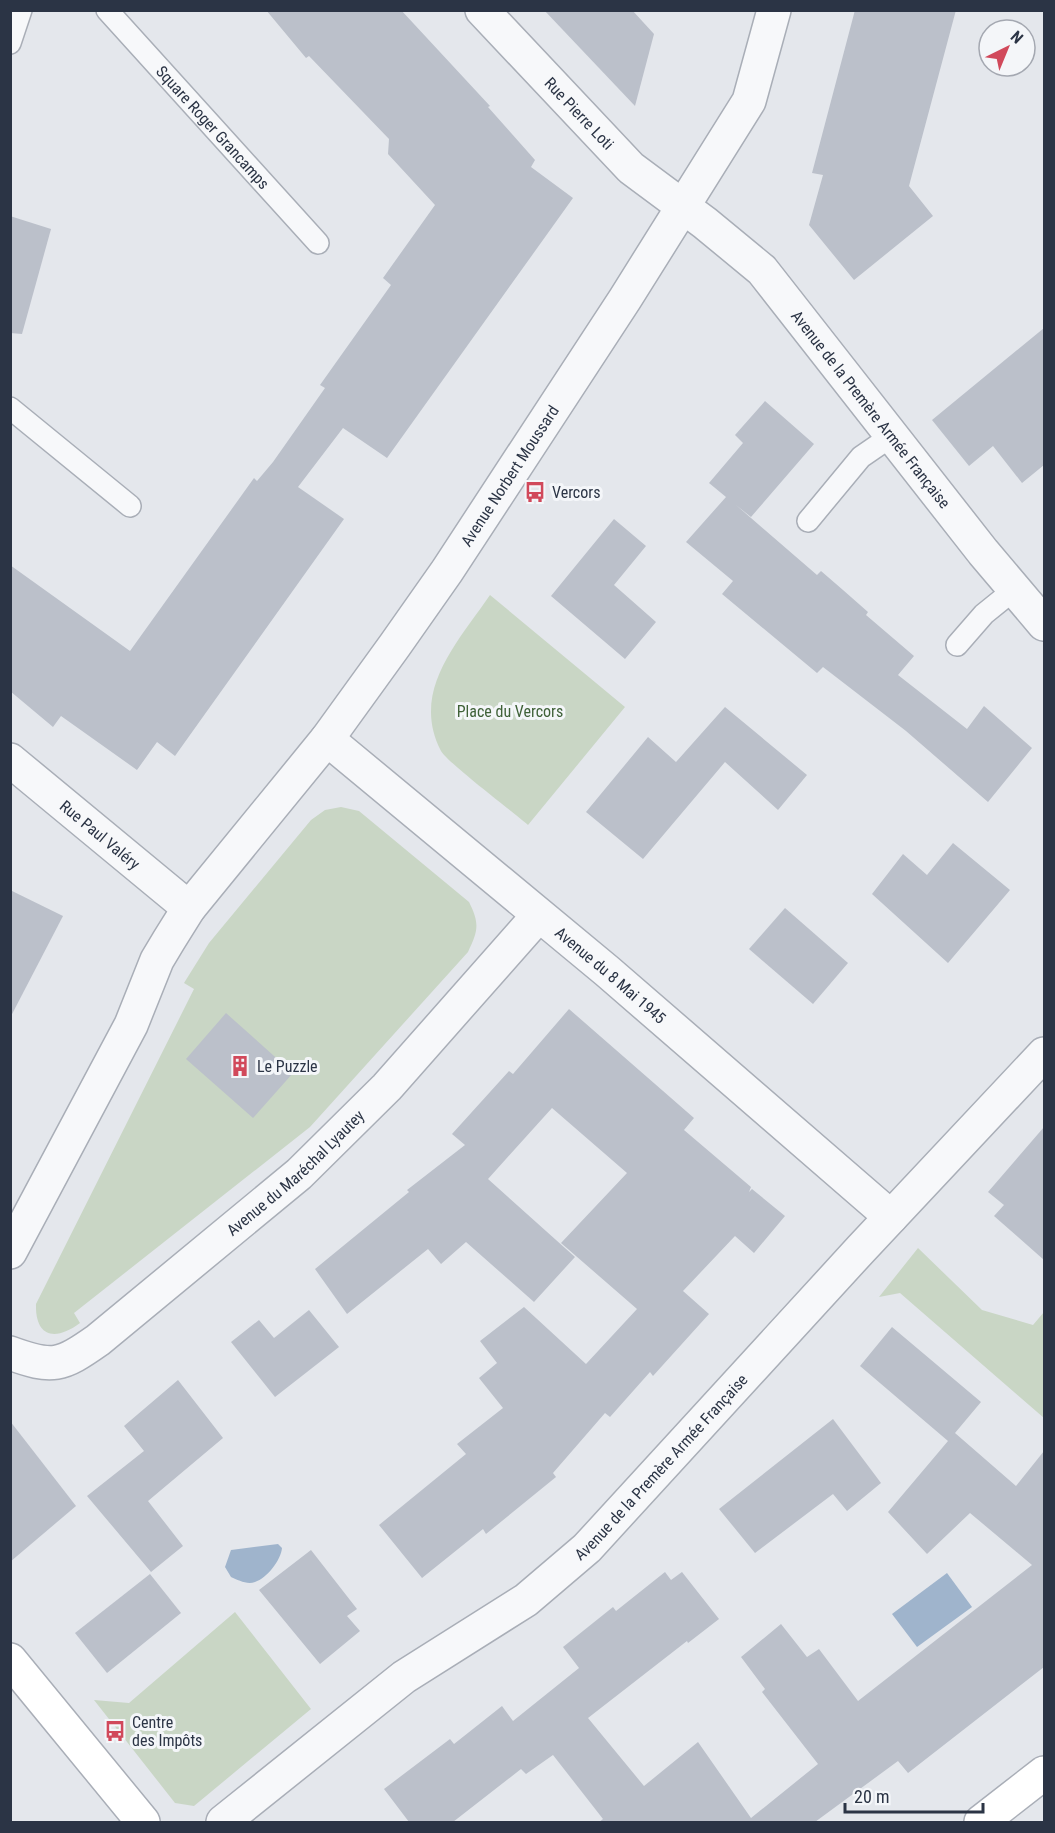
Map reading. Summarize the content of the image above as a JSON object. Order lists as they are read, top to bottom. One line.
{"streets":{"street":["Rue Pierre Loti","Avenue de la Premère Armée Française","Avenue Norbert Moussard","Rue Paul Valéry","Avenue du 8 Mai 1945","Avenue du Maréchal Lyautey"],"lane":["Square Roger Grancamps"]},"crossings":[["Rue Pierre Loti","Avenue de la Premère Armée Française"],["Rue Pierre Loti","Avenue Norbert Moussard"],["Avenue de la Premère Armée Française","Avenue Norbert Moussard"],["Avenue de la Premère Armée Française","Avenue du 8 Mai 1945"],["Avenue Norbert Moussard","Rue Paul Valéry"],["Avenue Norbert Moussard","Avenue du 8 Mai 1945"],["Avenue du 8 Mai 1945","Avenue du Maréchal Lyautey"]],"parks":["Place du Vercors"],"places":{"bus stop":["Vercors","Centre des Impôts"],"building":["Le Puzzle"]},"scale_bar":"20 m","north":"top right"}
